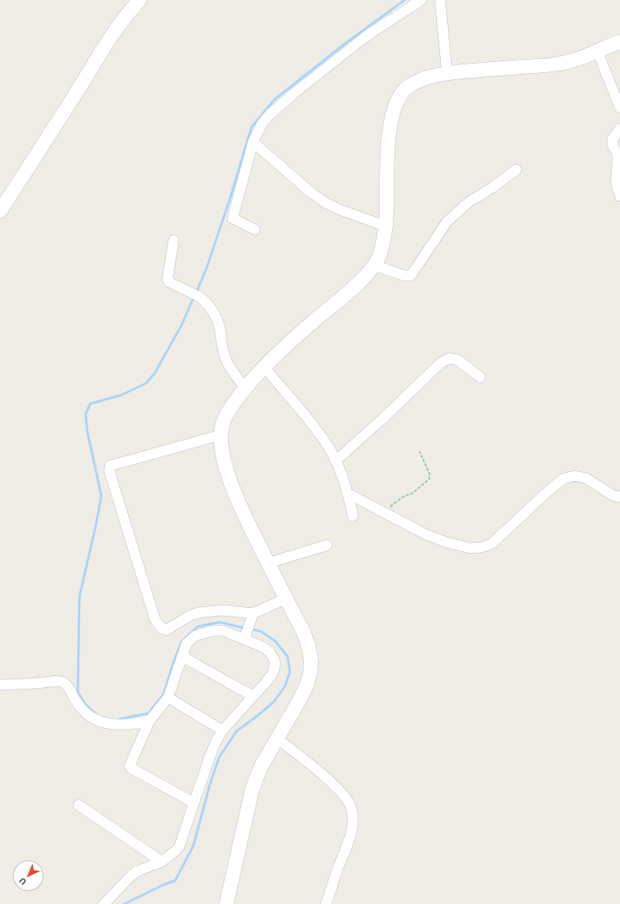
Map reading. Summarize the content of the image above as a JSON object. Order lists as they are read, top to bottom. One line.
{"north":"bottom left"}
